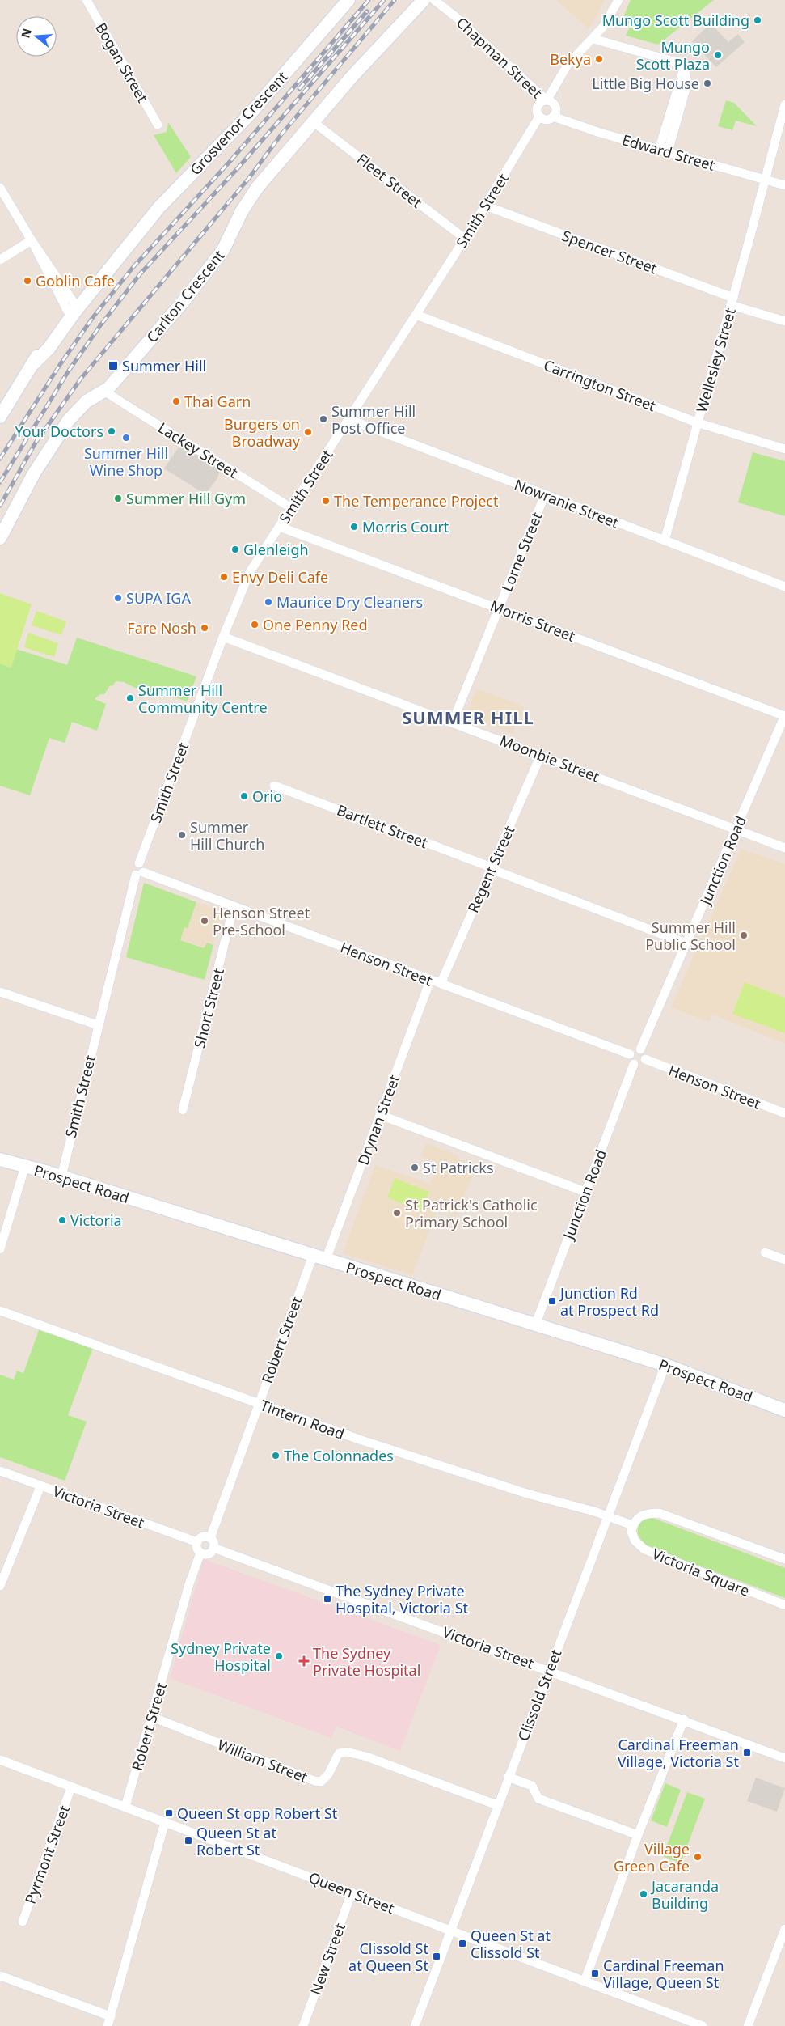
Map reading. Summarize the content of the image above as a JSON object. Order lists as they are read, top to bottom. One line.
{"streets":{"street":["Chapman Street","Bogan Street","Grosvenor Crescent","Edward Street","Fleet Street","Smith Street","Spencer Street","Carlton Crescent","Wellesley Street","Carrington Street","Lackey Street","Nowranie Street","Lorne Street","Morris Street","Moonbie Street","Bartlett Street","Junction Road","Regent Street","Henson Street","Short Street","Drynan Street","Prospect Road","Robert Street","Tintern Road","Victoria Street","Victoria Square","Clissold Street","William Street","Pyrmont Street","Queen Street","New Street"]},"crossings":[["Chapman Street","Edward Street"],["Chapman Street","Smith Street"],["Edward Street","Smith Street"],["Edward Street","Wellesley Street"],["Fleet Street","Smith Street"],["Fleet Street","Carlton Crescent"],["Smith Street","Spencer Street"],["Smith Street","Carrington Street"],["Smith Street","Lackey Street"],["Smith Street","Nowranie Street"],["Smith Street","Morris Street"],["Smith Street","Moonbie Street"],["Smith Street","Henson Street"],["Smith Street","Prospect Road"],["Spencer Street","Wellesley Street"],["Carlton Crescent","Lackey Street"],["Wellesley Street","Carrington Street"],["Wellesley Street","Nowranie Street"],["Nowranie Street","Lorne Street"],["Lorne Street","Morris Street"],["Lorne Street","Moonbie Street"],["Morris Street","Junction Road"],["Moonbie Street","Junction Road"],["Moonbie Street","Regent Street"],["Bartlett Street","Junction Road"],["Bartlett Street","Regent Street"],["Junction Road","Henson Street"],["Junction Road","Prospect Road"],["Regent Street","Henson Street"],["Henson Street","Short Street"],["Henson Street","Drynan Street"],["Drynan Street","Prospect Road"],["Prospect Road","Robert Street"],["Prospect Road","Clissold Street"],["Robert Street","Tintern Road"],["Robert Street","Victoria Street"],["Robert Street","William Street"],["Robert Street","Queen Street"],["Tintern Road","Clissold Street"],["Victoria Street","Clissold Street"],["Clissold Street","William Street"],["Clissold Street","Queen Street"],["Pyrmont Street","Queen Street"],["Queen Street","New Street"]],"districts":["SUMMER HILL"],"places":{"other":["Mungo Scott Building","Mungo Scott Plaza","Bekya","Little Big House","Goblin Cafe","Thai Garn","Summer Hill Post Office","Your Doctors","Burgers on Broadway","Summer Hill Wine Shop","Summer Hill Gym","The Temperance Project","Morris Court","Glenleigh","Envy Deli Cafe","SUPA IGA","Maurice Dry Cleaners","One Penny Red","Fare Nosh","Summer Hill Community Centre","Orio","Summer Hill Church","Henson Street Pre-School","Summer Hill Public School","St Patricks","St Patrick's Catholic Primary School","Victoria","The Colonnades","Sydney Private Hospital","Village Green Cafe","Jacaranda Building"],"transit":["Summer Hill","Junction Rd at Prospect Rd","The Sydney Private Hospital, Victoria St","Cardinal Freeman Village, Victoria St","Queen St opp Robert St","Queen St at Robert St","Queen St at Clissold St","Clissold St at Queen St","Cardinal Freeman Village, Queen St"],"health":["The Sydney Private Hospital"]},"north":"left"}
